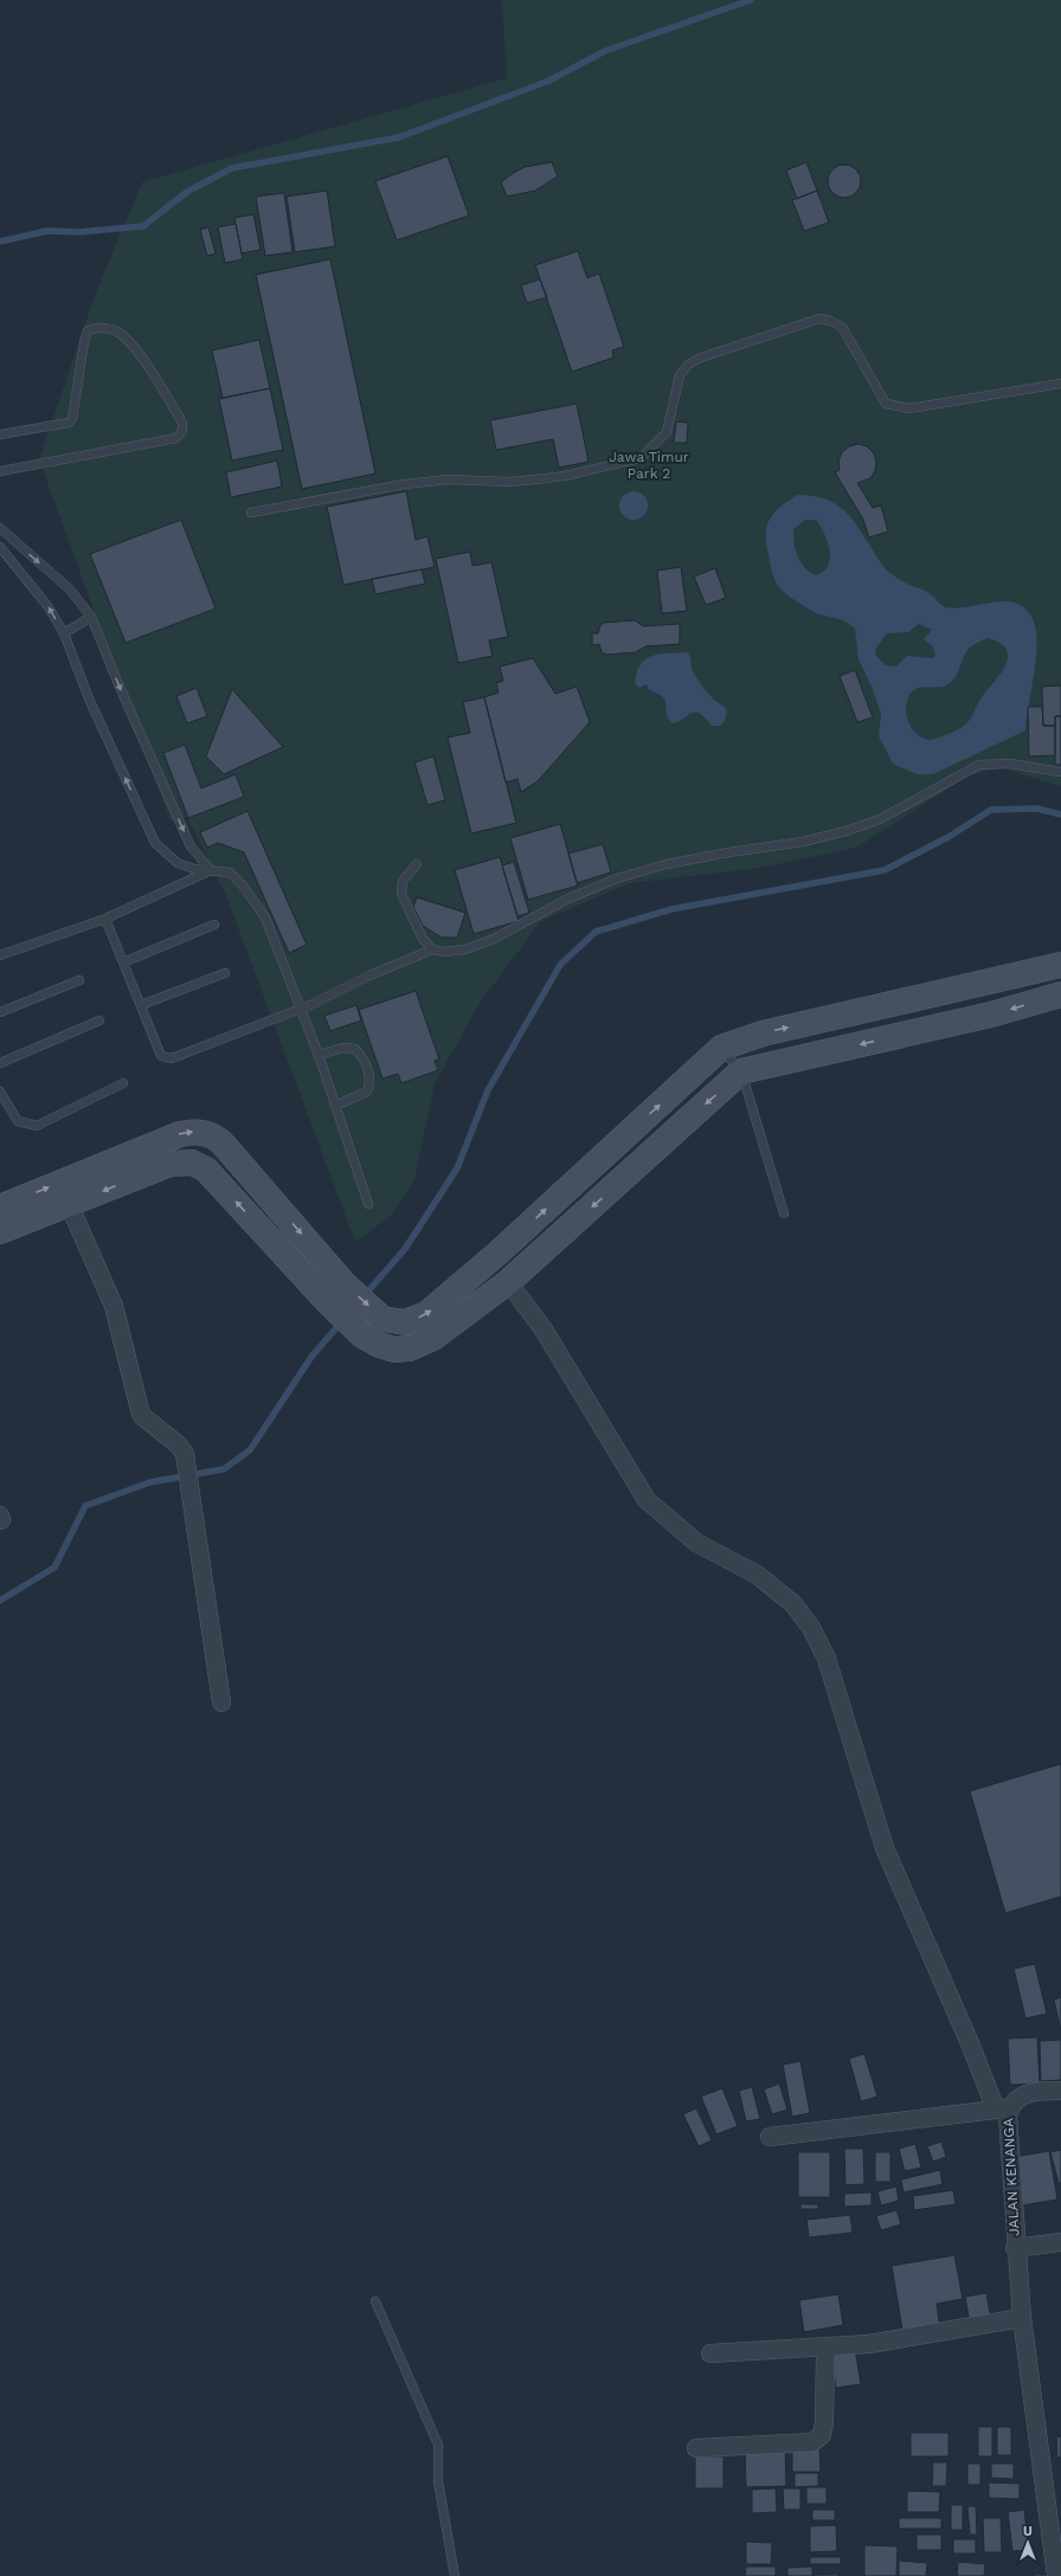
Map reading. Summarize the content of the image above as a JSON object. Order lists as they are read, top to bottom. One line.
{"streets":{"street":["JALAN KENANGA"]},"parks":["Jawa Timur Park 2"],"north":"top"}
